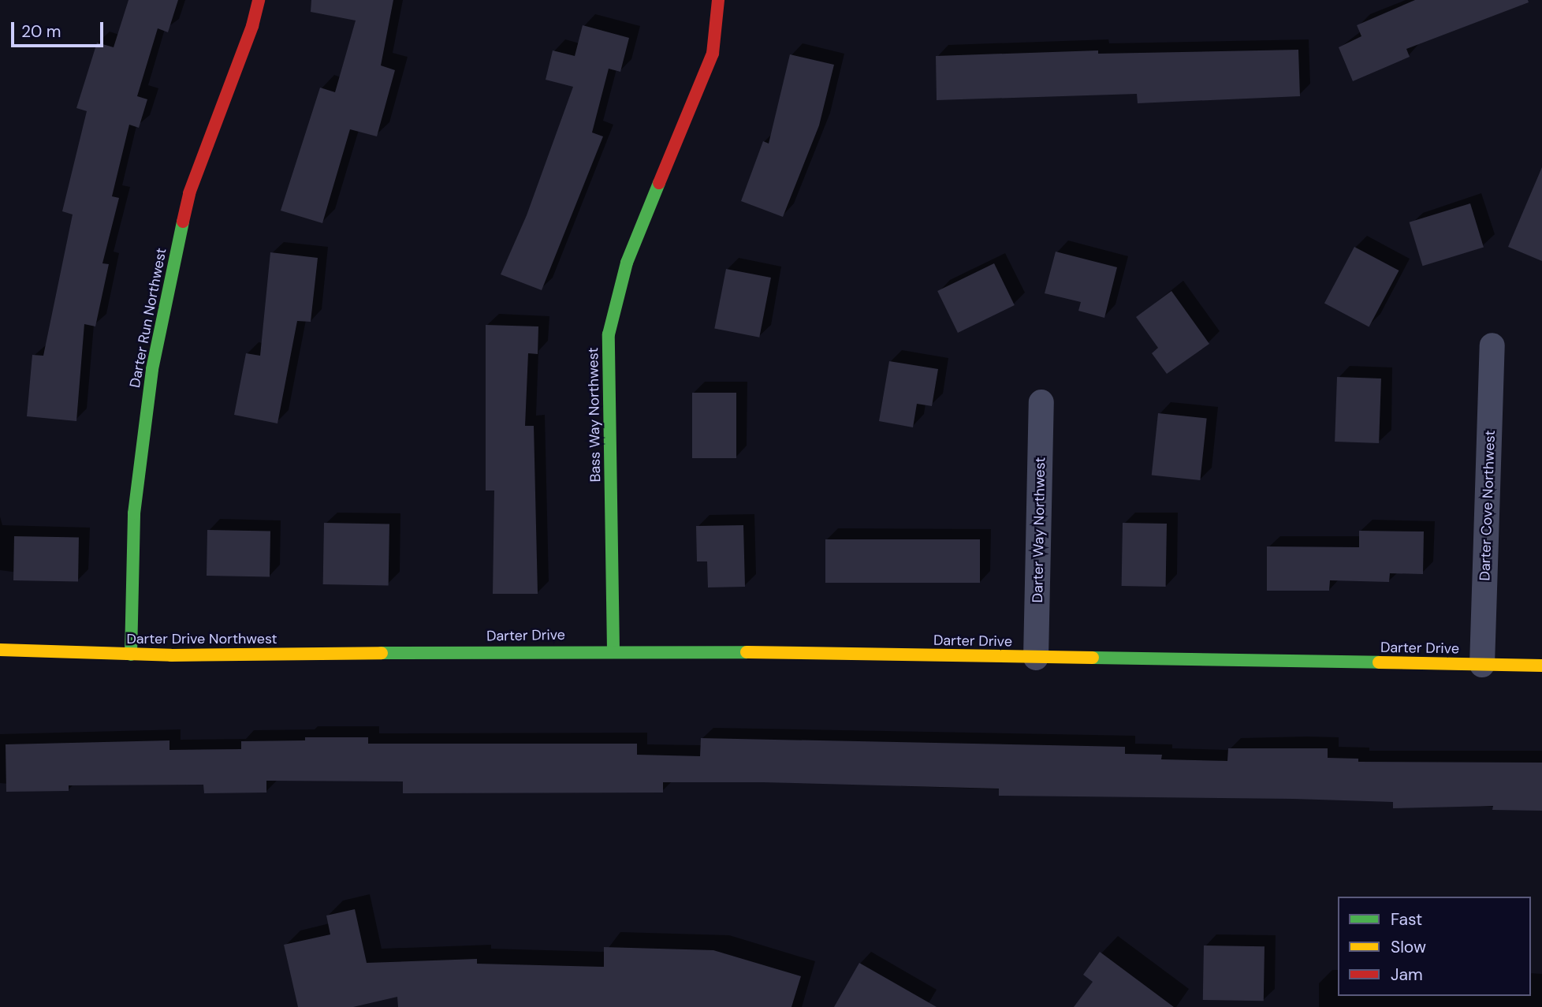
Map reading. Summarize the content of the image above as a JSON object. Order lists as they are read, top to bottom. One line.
{"streets":{"street":["Darter Run Northwest","Bass Way Northwest","Darter Cove Northwest","Darter Way Northwest","Darter Drive","Darter Drive Northwest"]},"crossings":[["Darter Run Northwest","Darter Drive Northwest"],["Bass Way Northwest","Darter Drive"],["Darter Cove Northwest","Darter Drive"],["Darter Way Northwest","Darter Drive"],["Darter Drive","Darter Drive Northwest"]],"legend":["Fast","Slow","Jam"],"scale_bar":"20 m"}
